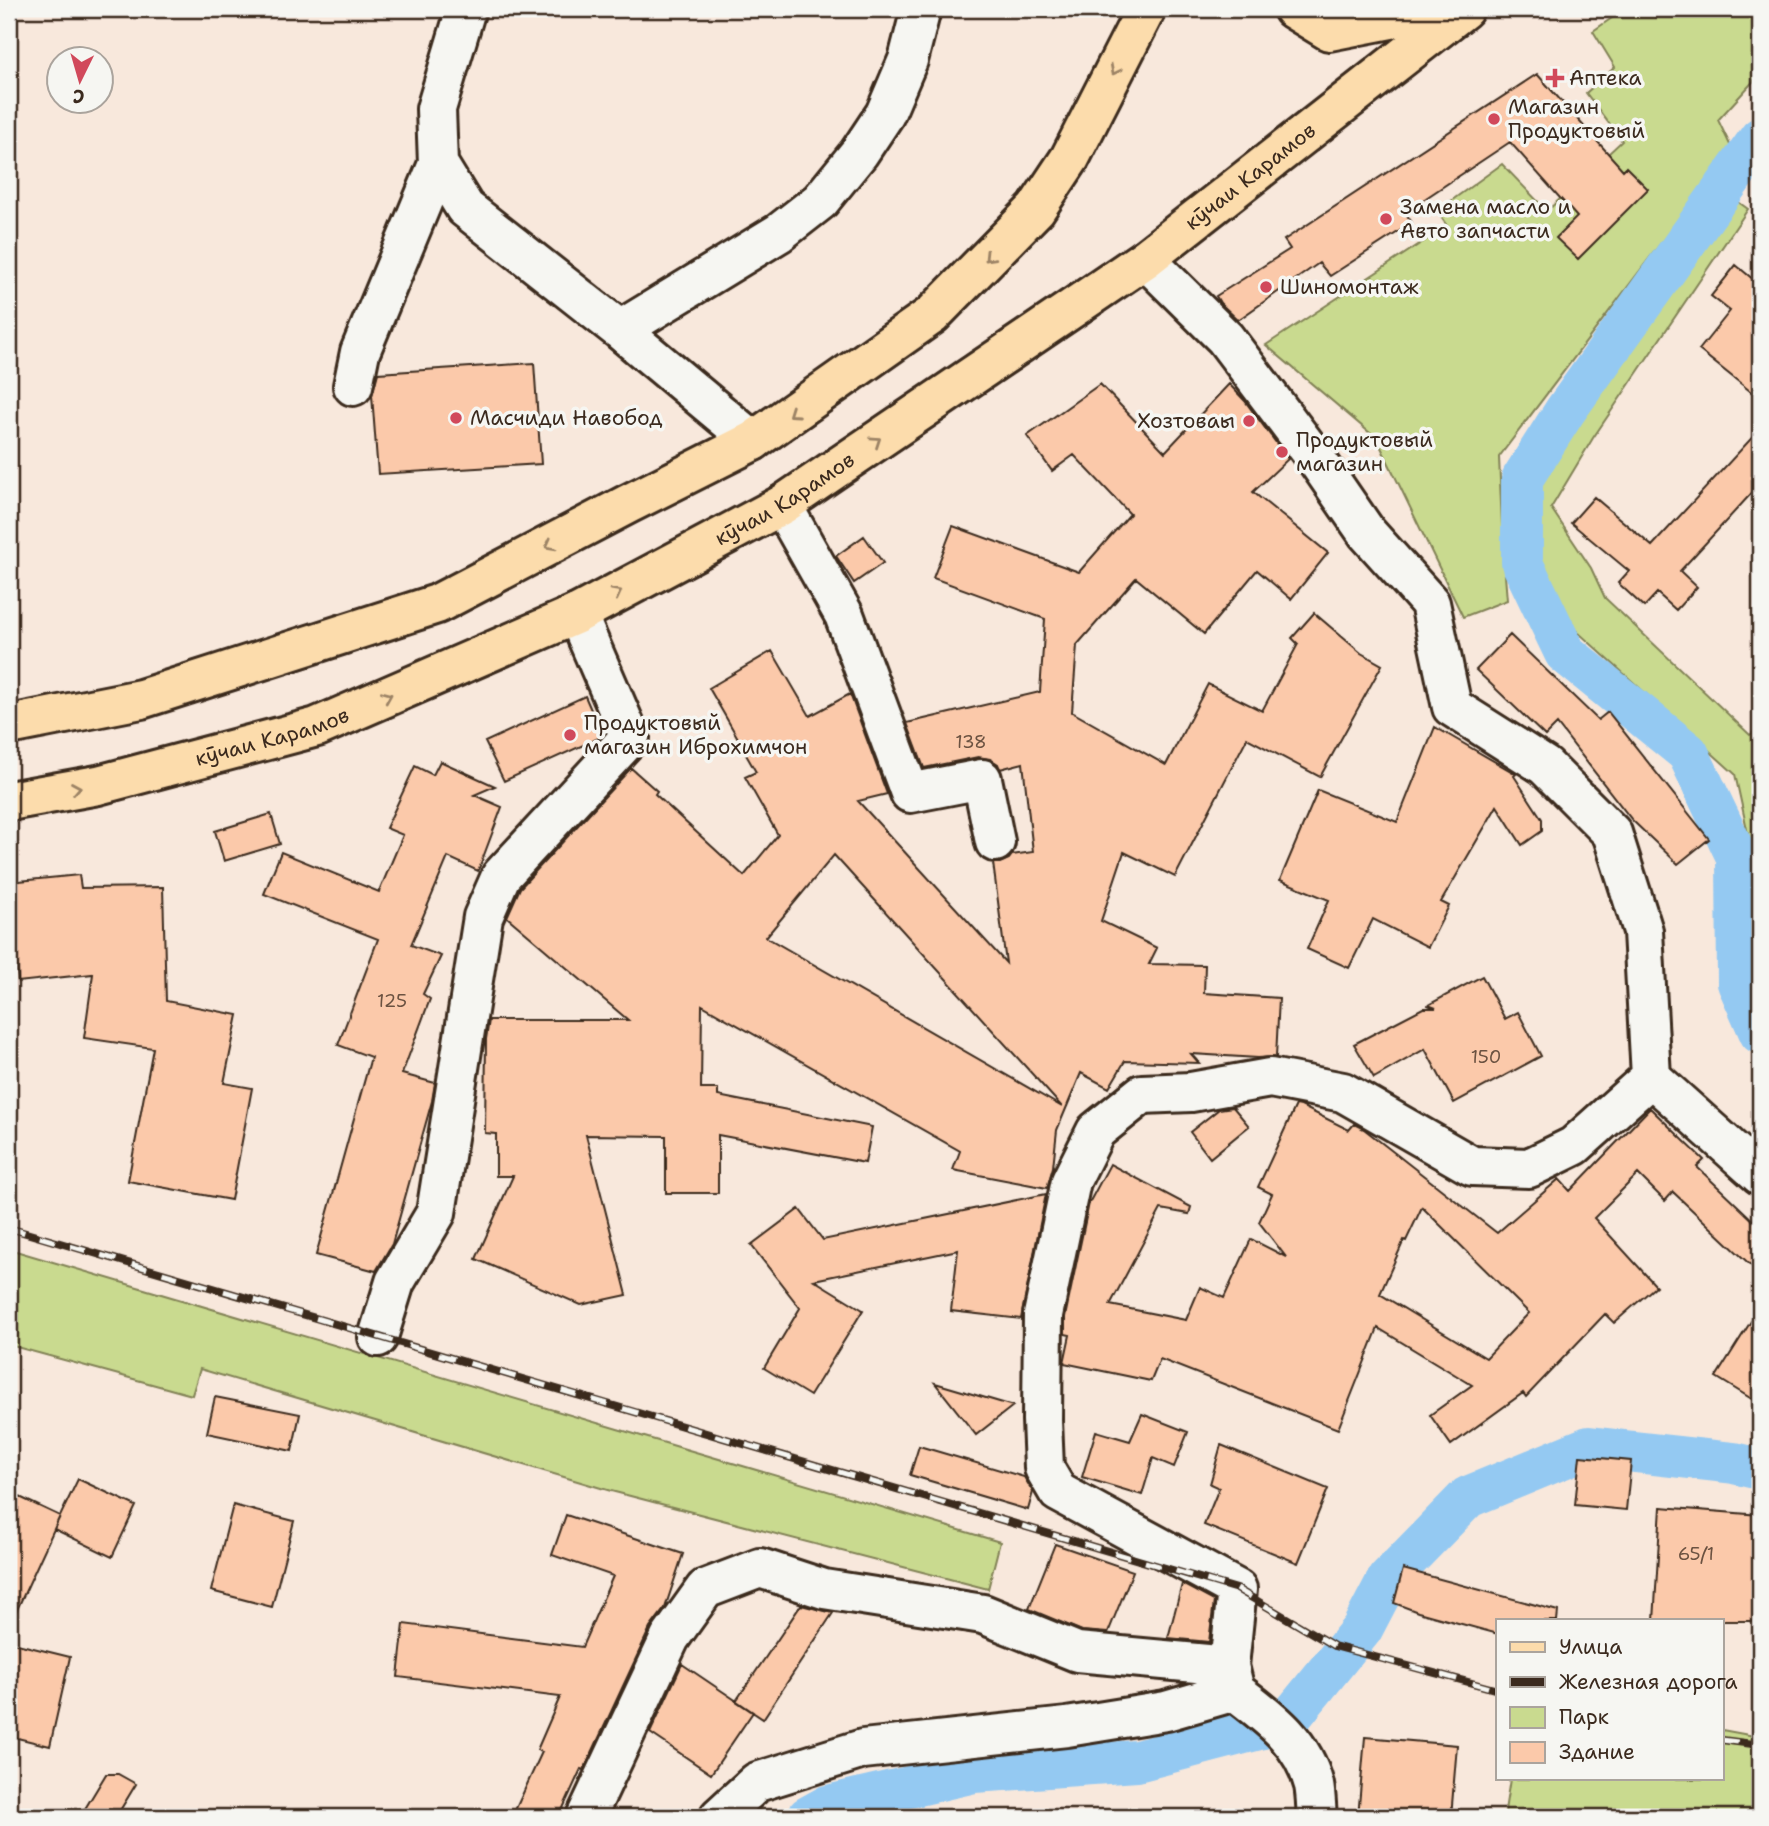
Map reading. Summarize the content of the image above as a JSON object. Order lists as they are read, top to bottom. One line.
{"streets":{"main road":["кӯчаи Карамов"]},"places":{"health":["Аптека"],"other":["Магазин Продуктовый","Замена масло и Авто запчасти","Шиномонтаж","Масчиди Навобод","Хозтоваы","Продуктовый магазин","Продуктовый магазин Иброхимчон"]},"house_numbers":["138","125","150","65/1"],"legend":["Улица","Железная дорога","Парк","Здание"],"north":"bottom"}
